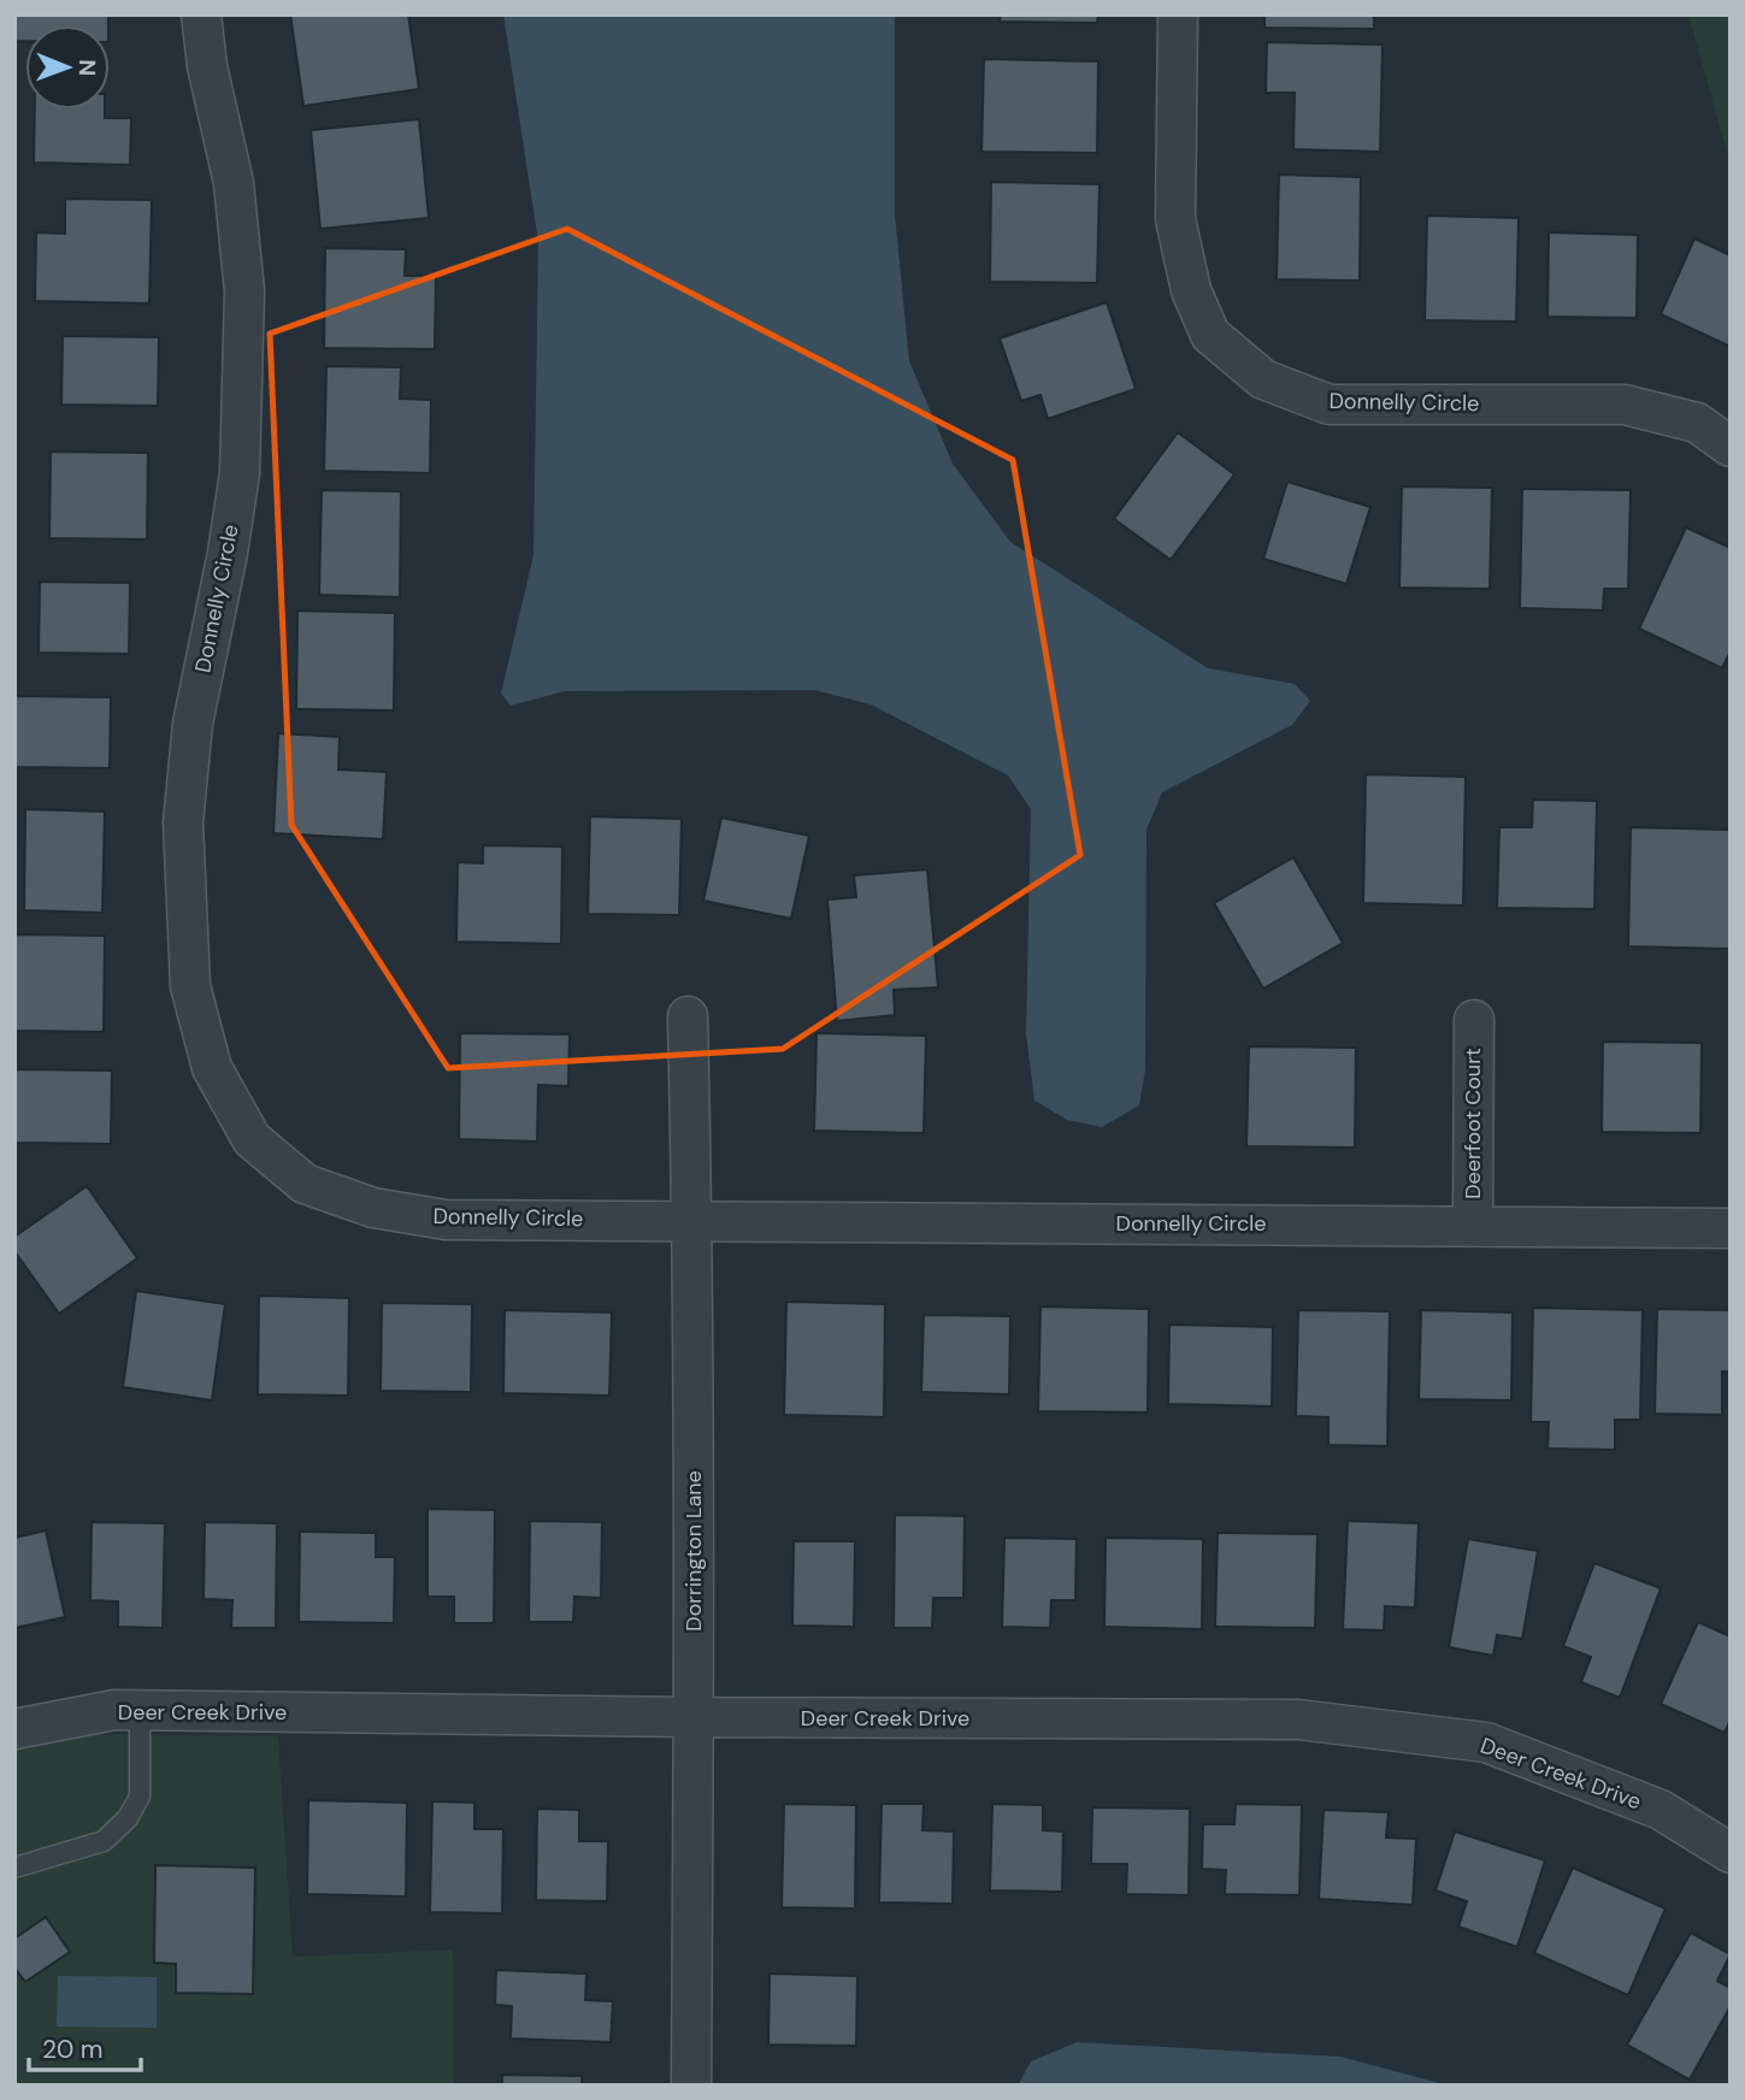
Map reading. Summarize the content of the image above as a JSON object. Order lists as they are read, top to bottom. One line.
{"streets":{"street":["Donnelly Circle","Deerfoot Court","Dorrington Lane","Deer Creek Drive"]},"crossings":[["Donnelly Circle","Deerfoot Court"],["Donnelly Circle","Dorrington Lane"],["Dorrington Lane","Deer Creek Drive"]],"scale_bar":"20 m","north":"right"}
